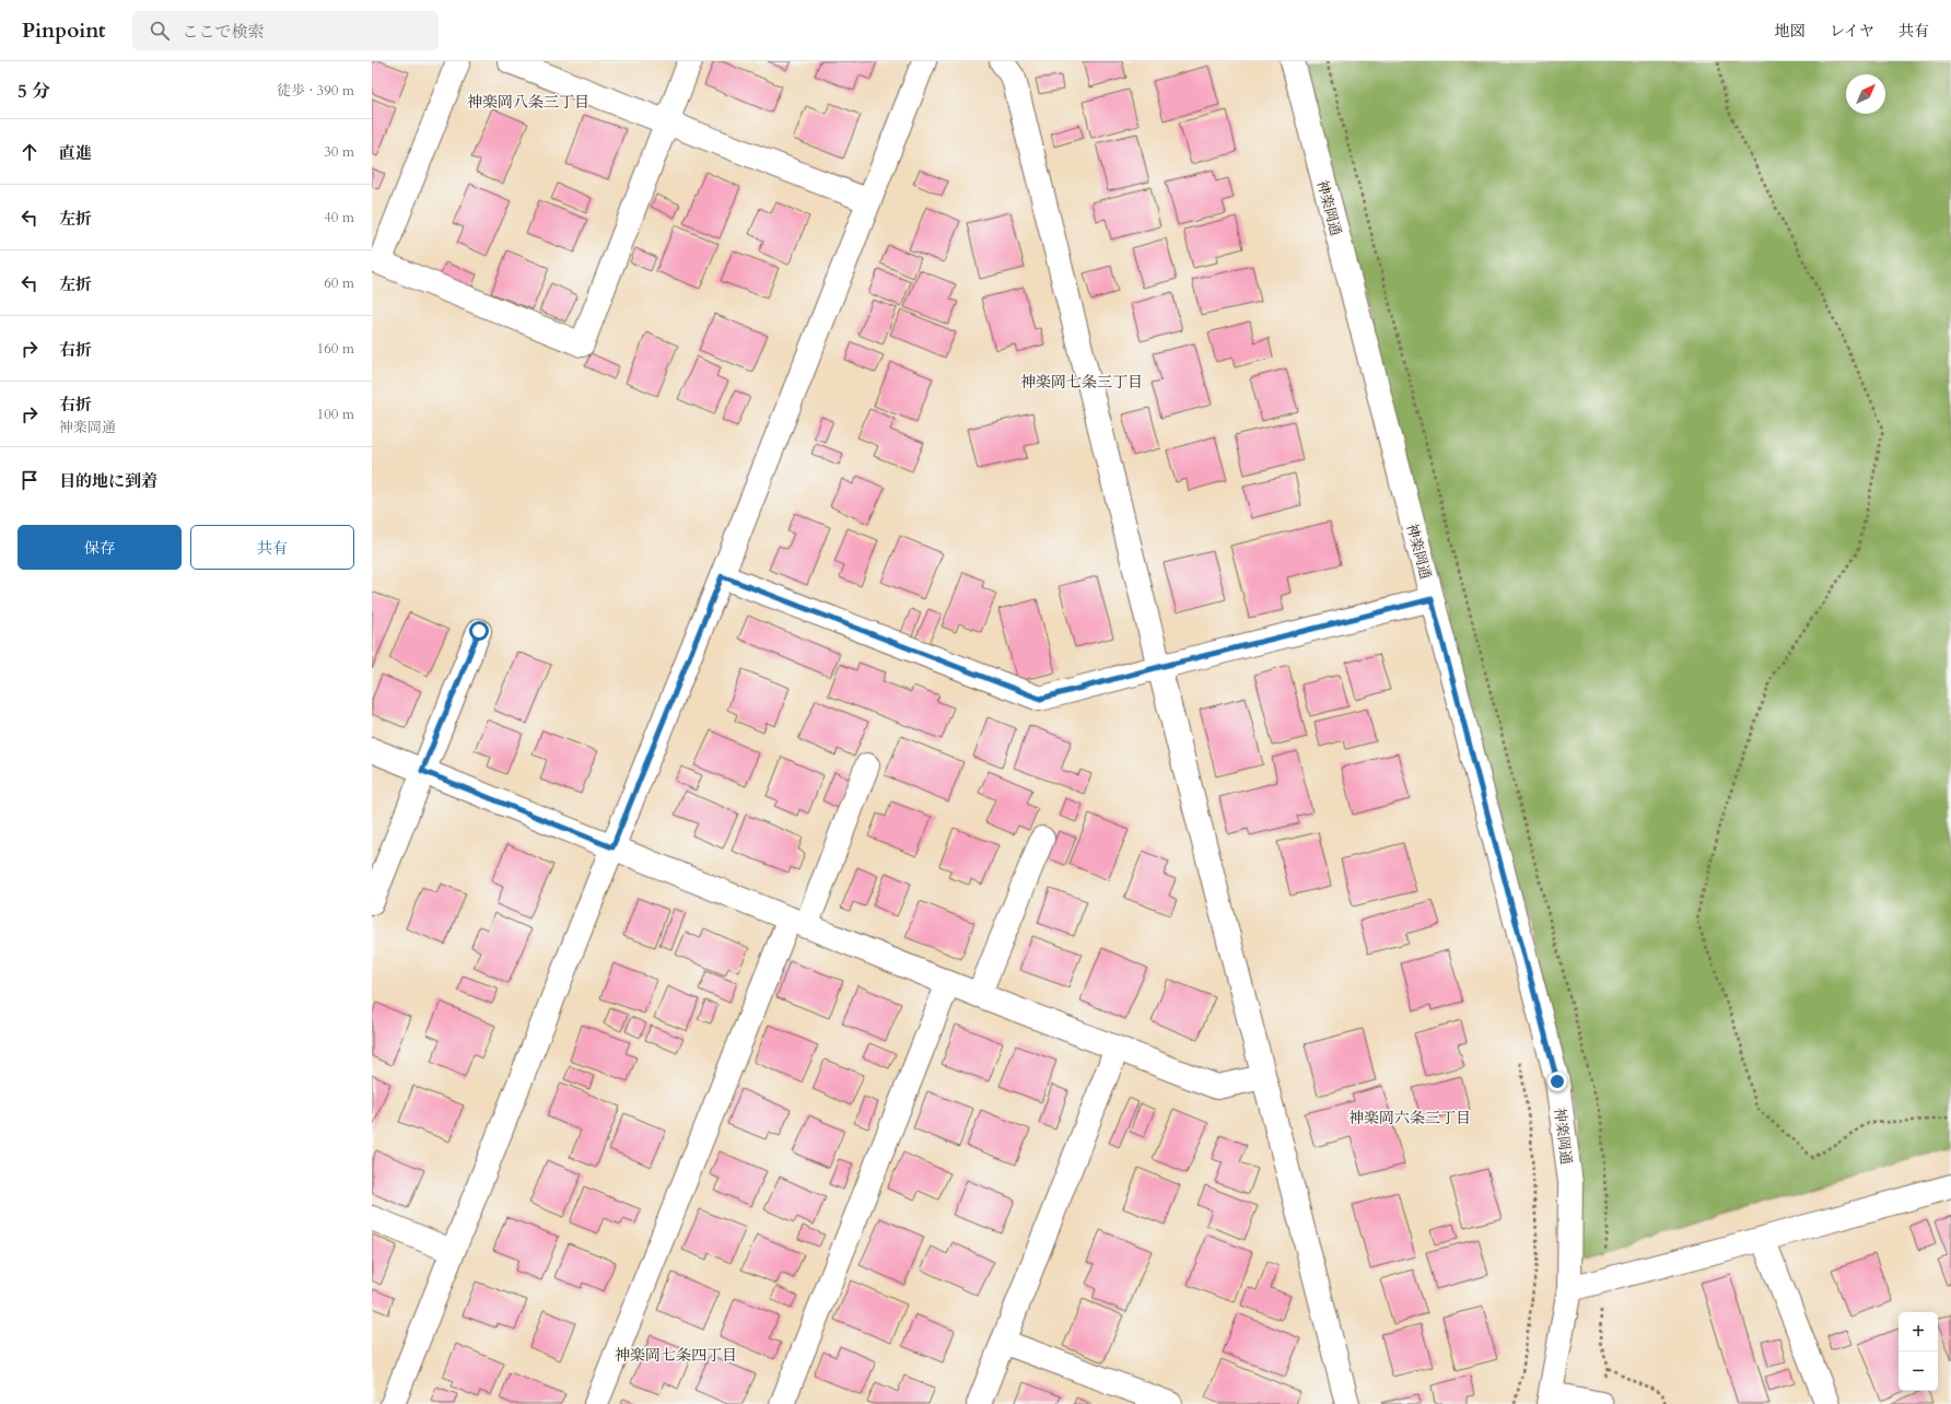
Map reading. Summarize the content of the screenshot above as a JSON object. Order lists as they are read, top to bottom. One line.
{"streets":{"street":["神楽岡通"]},"districts":["神楽岡八条三丁目","神楽岡七条三丁目","神楽岡六条三丁目","神楽岡七条四丁目"],"north":"top right","page":{"header":"Pinpoint","search":"ここで検索","nav":["地図","レイヤ","共有"],"heading":["5 分","徒歩 · 390 m"],"list":[["直進","30 m"],["左折","40 m"],["左折","60 m"],["右折","160 m"],["右折","神楽岡通","100 m"],"目的地に到着"],"buttons":["保存","共有"],"map_buttons":["+","−"]}}
